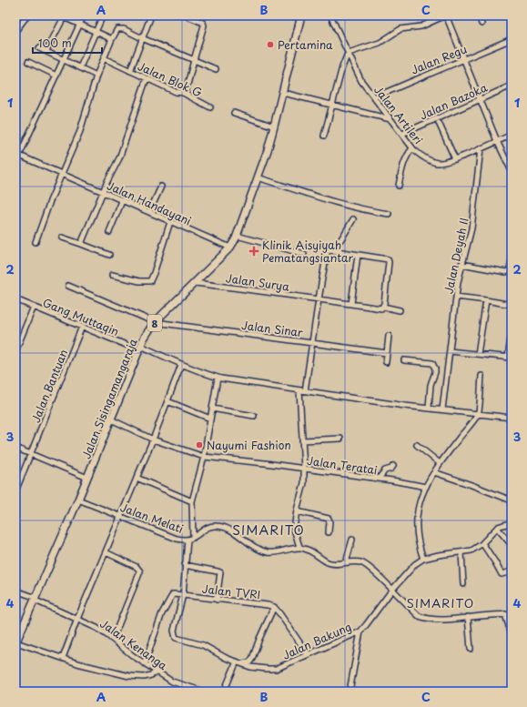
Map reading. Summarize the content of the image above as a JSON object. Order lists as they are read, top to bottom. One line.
{"streets":{"highway":["8","Jalan Sisingamangaraja"],"street":["Jalan Regu","Jalan Blok G","Jalan Bazoka","Jalan Artileri","Jalan Handayani","Jalan Deyah II","Jalan Surya","Gang Muttaqin","Jalan Sinar","Jalan Bantuan","Jalan Teratai","Jalan Melati","Jalan TVRI","Jalan Bakung","Jalan Kenanga"]},"crossings":[["Jalan Regu","Jalan Artileri"],["Jalan Bazoka","Jalan Artileri"],["Jalan Artileri","Jalan Deyah II"],["Jalan Handayani","Jalan Sisingamangaraja"],["Jalan Deyah II","Gang Muttaqin"],["Jalan Surya","Jalan Sisingamangaraja"],["Gang Muttaqin","Jalan Bantuan"],["Gang Muttaqin","Jalan Sisingamangaraja"],["Jalan Sinar","Jalan Sisingamangaraja"],["Jalan Sisingamangaraja","Jalan Teratai"],["Jalan Sisingamangaraja","Jalan Melati"],["Jalan Sisingamangaraja","Jalan Kenanga"],["Jalan TVRI","Jalan Bakung"]],"districts":["SIMARITO","SIMARITO"],"places":{"other":["Pertamina","Nayumi Fashion"],"health":["Klinik Aisyiyah Pematangsiantar"]},"scale_bar":"100 m","grid":{"columns":["A","B","C"],"rows":["1","2","3","4"]}}
